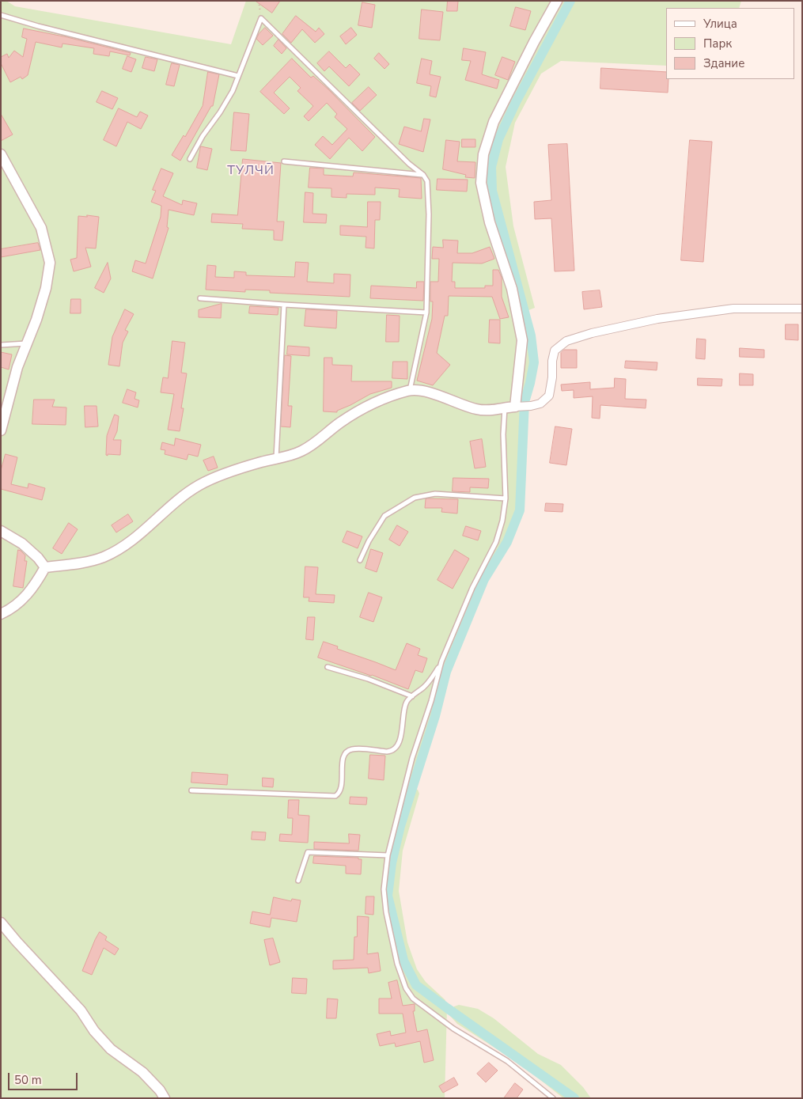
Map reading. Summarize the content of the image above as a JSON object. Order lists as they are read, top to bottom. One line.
{"districts":["ТУЛЧӢ"],"legend":["Улица","Парк","Здание"],"scale_bar":"50 m"}
